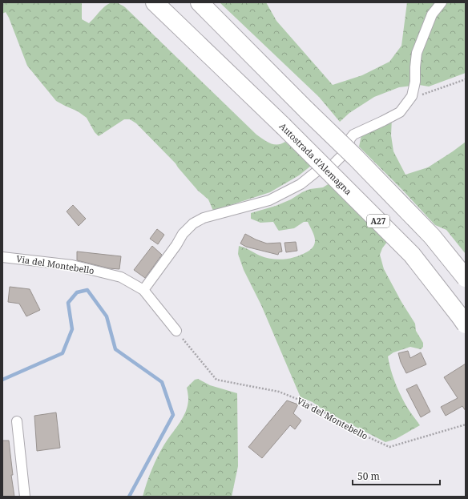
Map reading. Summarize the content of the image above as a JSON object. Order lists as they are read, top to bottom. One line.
{"streets":{"highway":["Autostrada d'Alemagna","A27"],"street":["Via del Montebello"]},"scale_bar":"50 m"}
